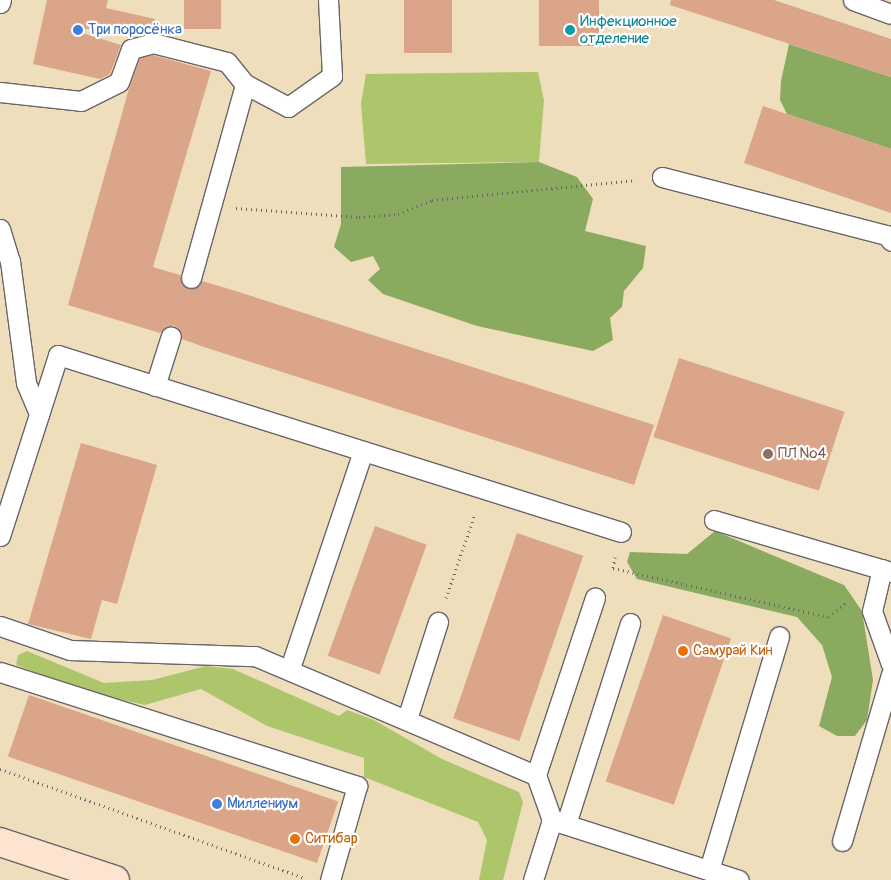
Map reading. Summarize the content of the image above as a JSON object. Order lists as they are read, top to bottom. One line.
{"places":["Три поросёнка","Инфекционное отделение","ПЛ №4","Самурай Кин","Миллениум","Ситибар"]}
